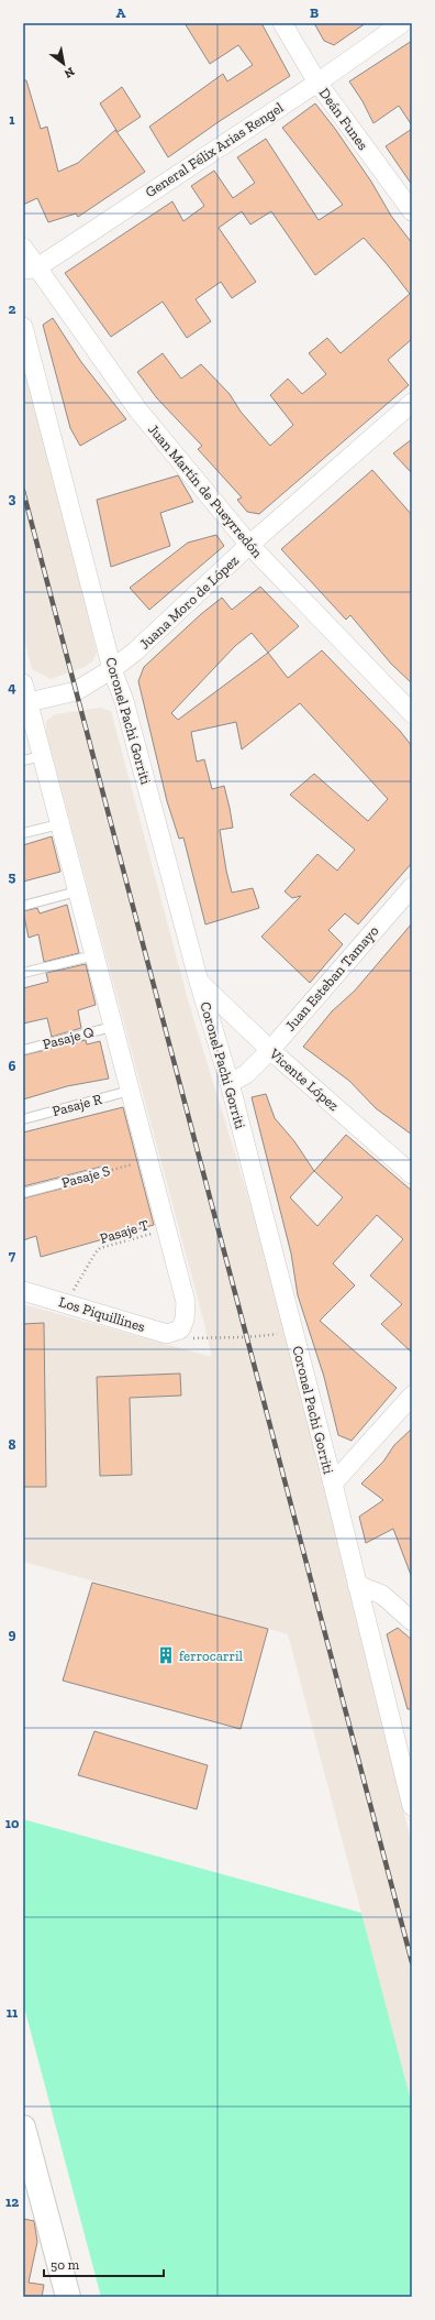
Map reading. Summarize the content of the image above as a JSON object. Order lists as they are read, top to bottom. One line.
{"streets":{"street":["Deán Funes","General Félix Arias Rengel","Juan Martín de Pueyrredón","Juana Moro de López","Coronel Pachi Gorriti","Juan Esteban Tamayo","Vicente López","Los Piquillines"],"lane":["Pasaje Q","Pasaje R","Pasaje S"],"path":["Pasaje T"]},"crossings":[["Deán Funes","General Félix Arias Rengel"],["General Félix Arias Rengel","Juan Martín de Pueyrredón"],["Juan Martín de Pueyrredón","Juana Moro de López"],["Juana Moro de López","Coronel Pachi Gorriti"],["Coronel Pachi Gorriti","Juan Esteban Tamayo"],["Coronel Pachi Gorriti","Vicente López"],["Juan Esteban Tamayo","Vicente López"],["Pasaje T","Los Piquillines"]],"places":{"building":["ferrocarril"]},"scale_bar":"50 m","north":"bottom right","grid":{"columns":["A","B"],"rows":["1","2","3","4","5","6","7","8","9","10","11","12"]}}
